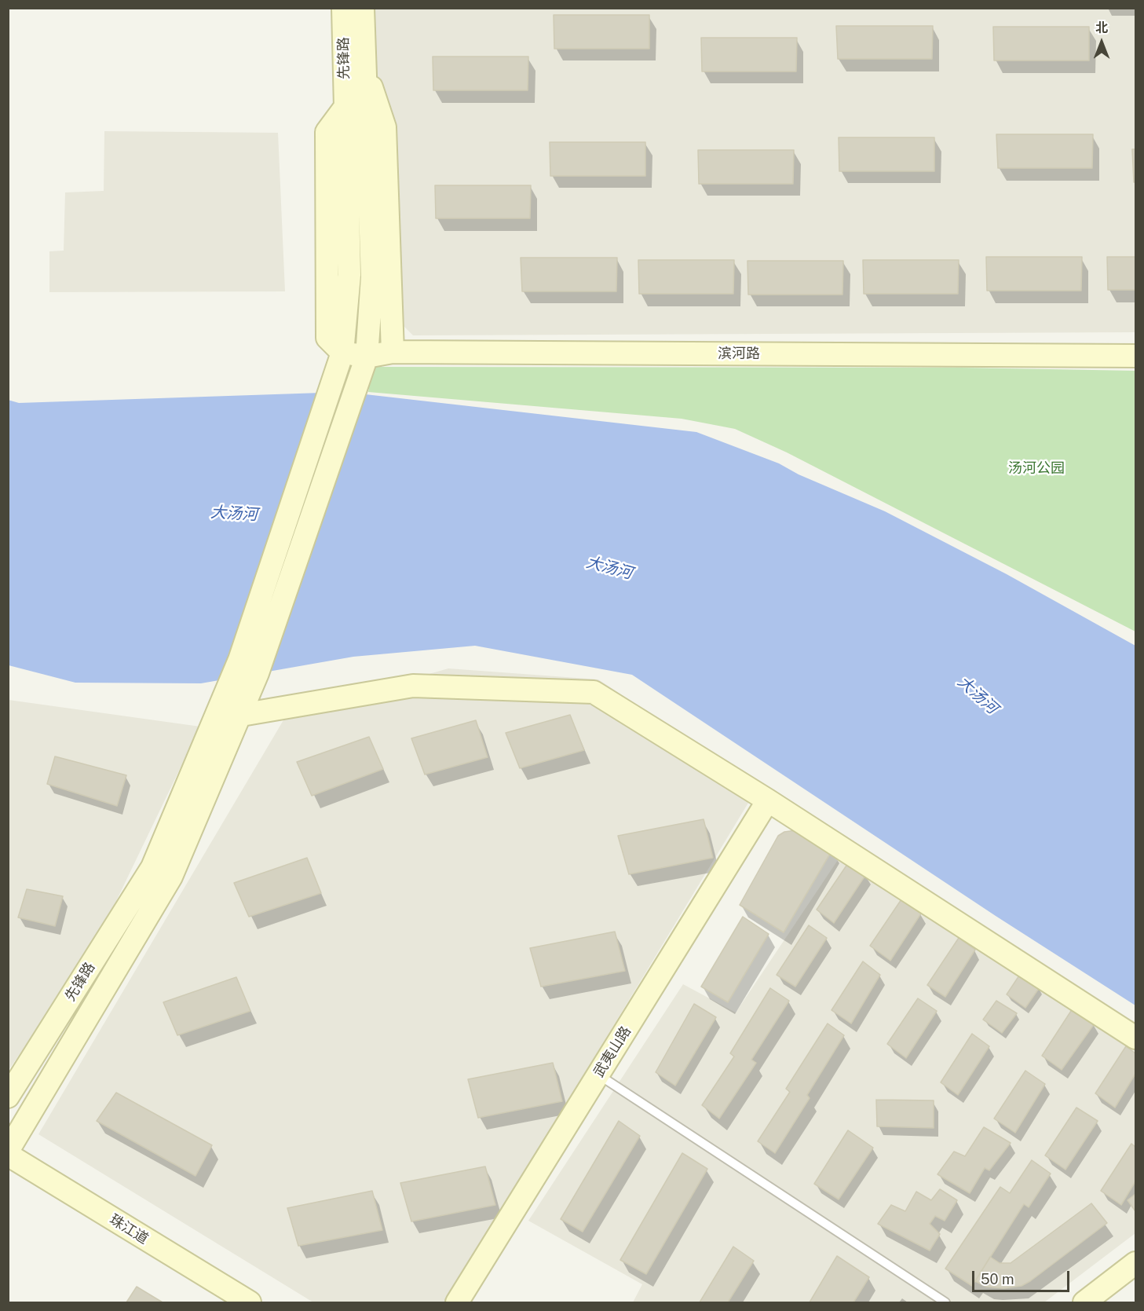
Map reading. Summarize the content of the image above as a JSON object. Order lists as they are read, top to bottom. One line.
{"streets":{"street":["先锋路","滨河路","武夷山路","珠江道"]},"crossings":[["先锋路","滨河路"]],"water":["大汤河"],"parks":["汤河公园"],"scale_bar":"50 m","north":"top"}
